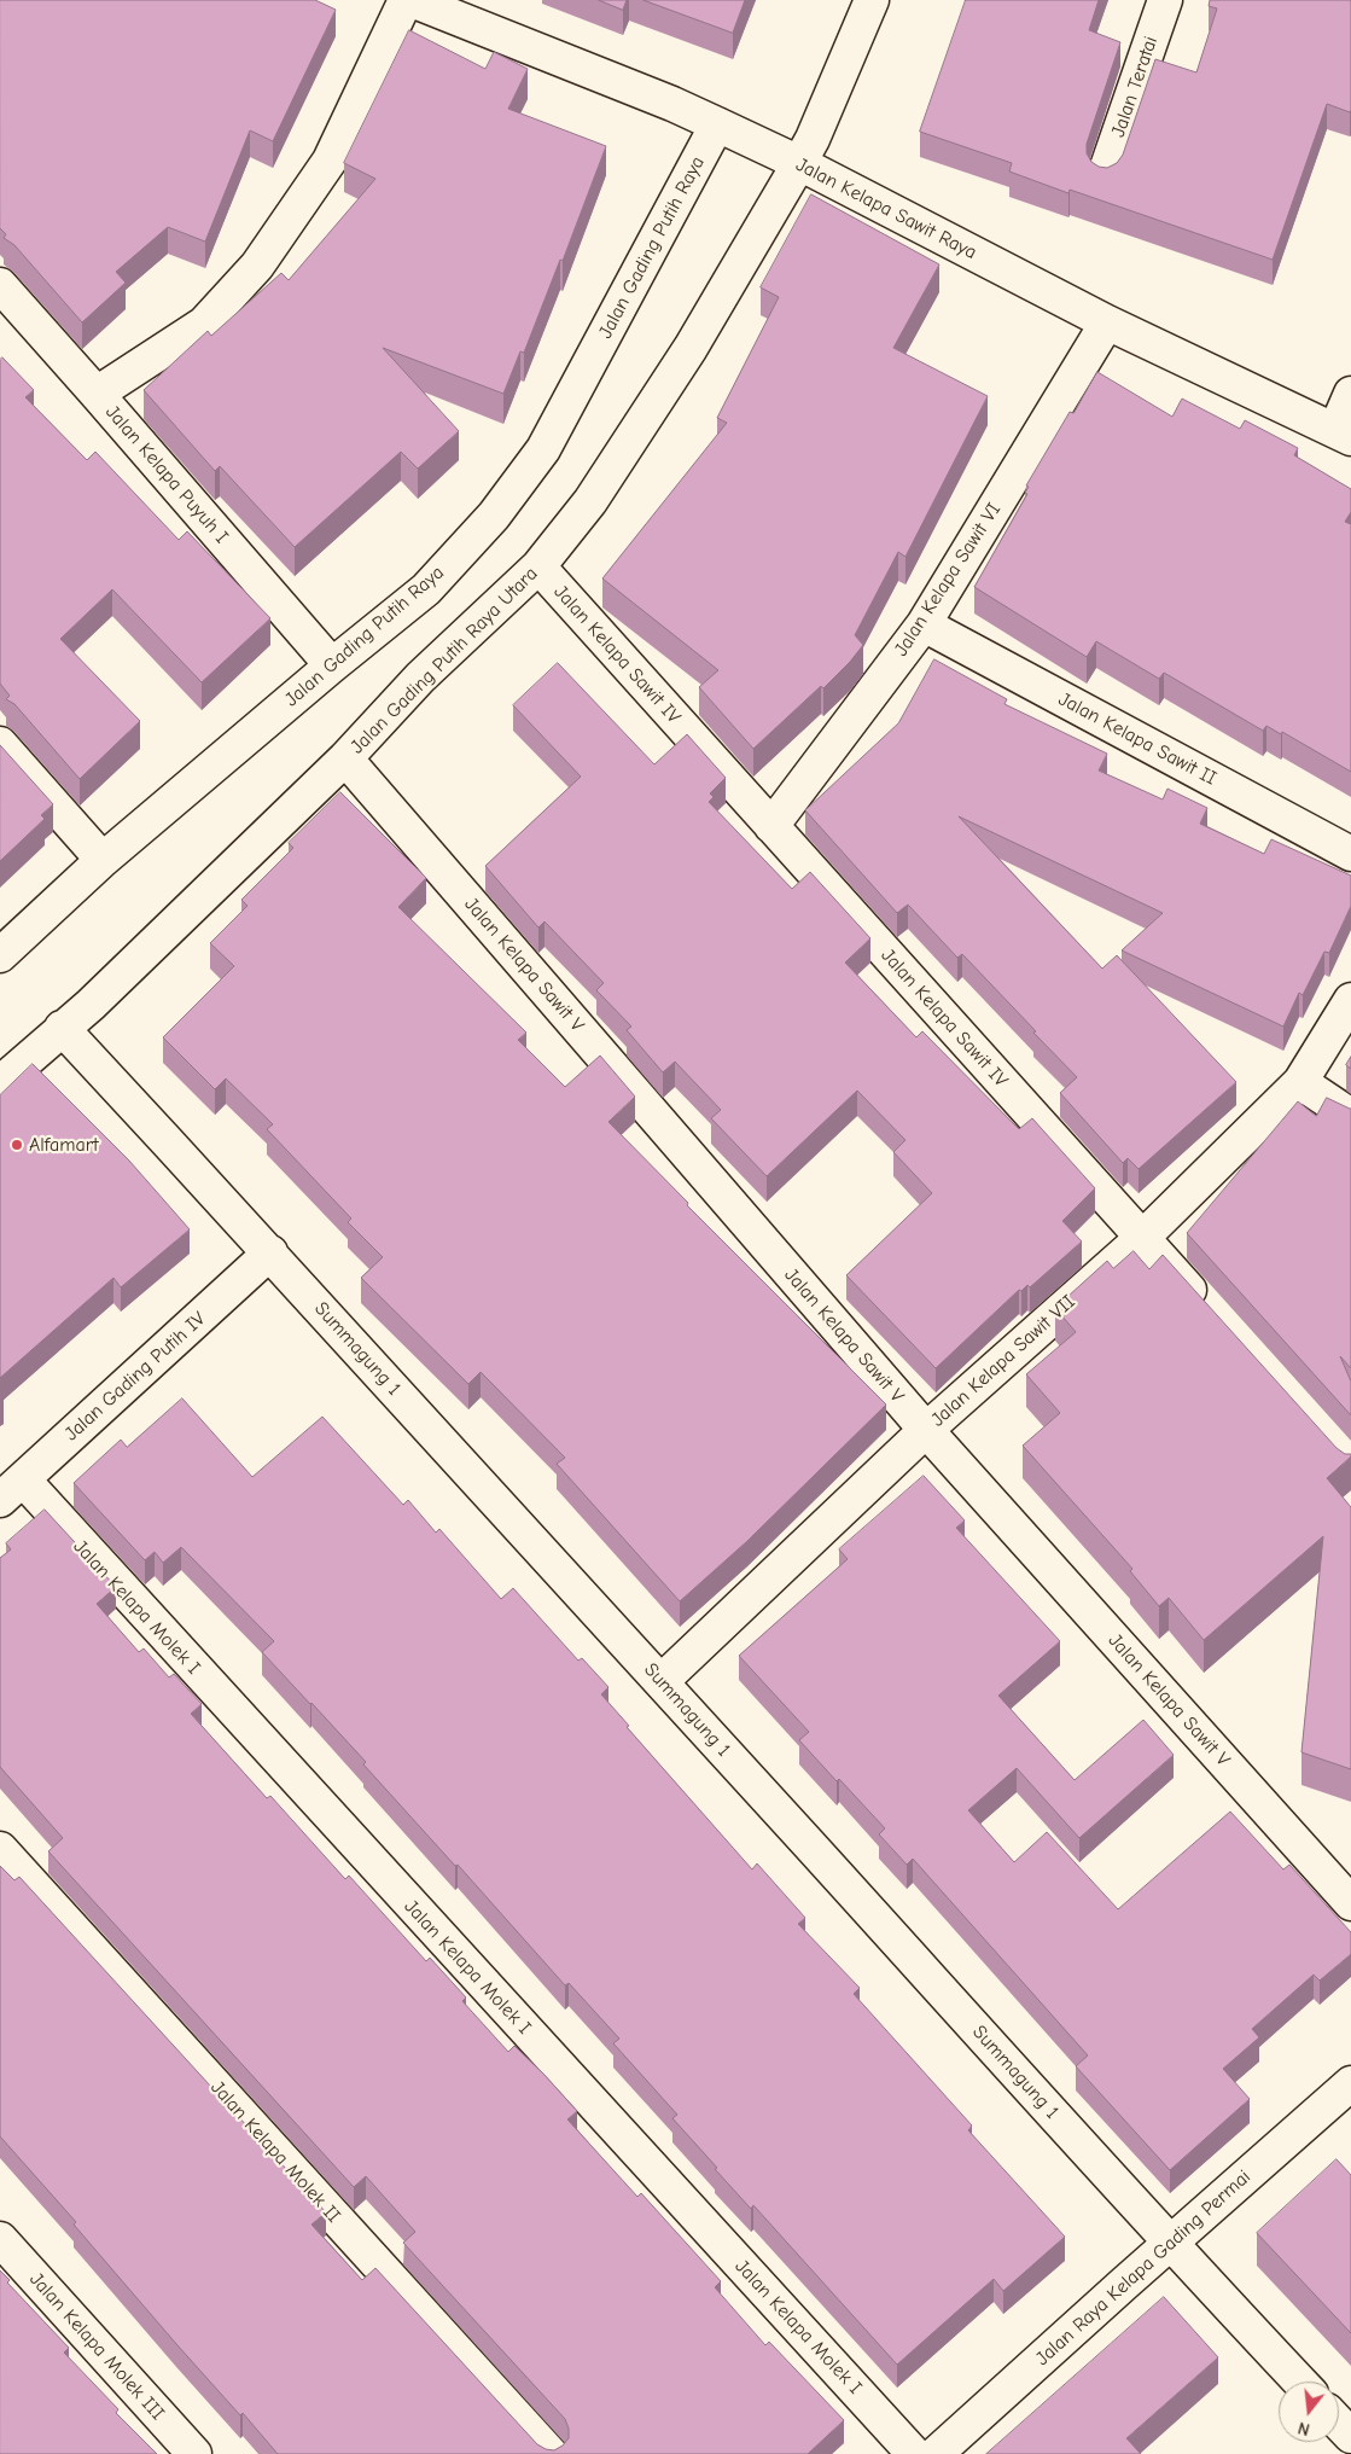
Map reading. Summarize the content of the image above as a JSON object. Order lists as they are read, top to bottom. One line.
{"streets":{"street":["Jalan Teratai","Jalan Kelapa Sawit Raya","Jalan Gading Putih Raya","Jalan Kelapa Puyuh I","Jalan Kelapa Sawit VI","Jalan Kelapa Sawit IV","Jalan Gading Putih Raya Utara","Jalan Kelapa Sawit II","Jalan Kelapa Sawit V","Summagung 1","Jalan Kelapa Sawit VII","Jalan Gading Putih IV","Jalan Kelapa Molek I","Jalan Kelapa Molek II","Jalan Raya Kelapa Gading Permai","Jalan Kelapa Molek III"]},"crossings":[["Jalan Kelapa Sawit Raya","Jalan Gading Putih Raya"],["Jalan Kelapa Sawit Raya","Jalan Kelapa Sawit VI"],["Jalan Kelapa Sawit Raya","Jalan Gading Putih Raya Utara"],["Jalan Gading Putih Raya","Jalan Kelapa Puyuh I"],["Jalan Kelapa Sawit VI","Jalan Kelapa Sawit IV"],["Jalan Kelapa Sawit VI","Jalan Kelapa Sawit II"],["Jalan Kelapa Sawit IV","Jalan Gading Putih Raya Utara"],["Jalan Kelapa Sawit IV","Jalan Kelapa Sawit VII"],["Jalan Gading Putih Raya Utara","Jalan Kelapa Sawit V"],["Jalan Gading Putih Raya Utara","Summagung 1"],["Jalan Kelapa Sawit V","Jalan Kelapa Sawit VII"],["Summagung 1","Jalan Kelapa Sawit VII"],["Summagung 1","Jalan Gading Putih IV"],["Summagung 1","Jalan Raya Kelapa Gading Permai"],["Jalan Gading Putih IV","Jalan Kelapa Molek I"]],"places":["Alfamart"],"north":"bottom"}
